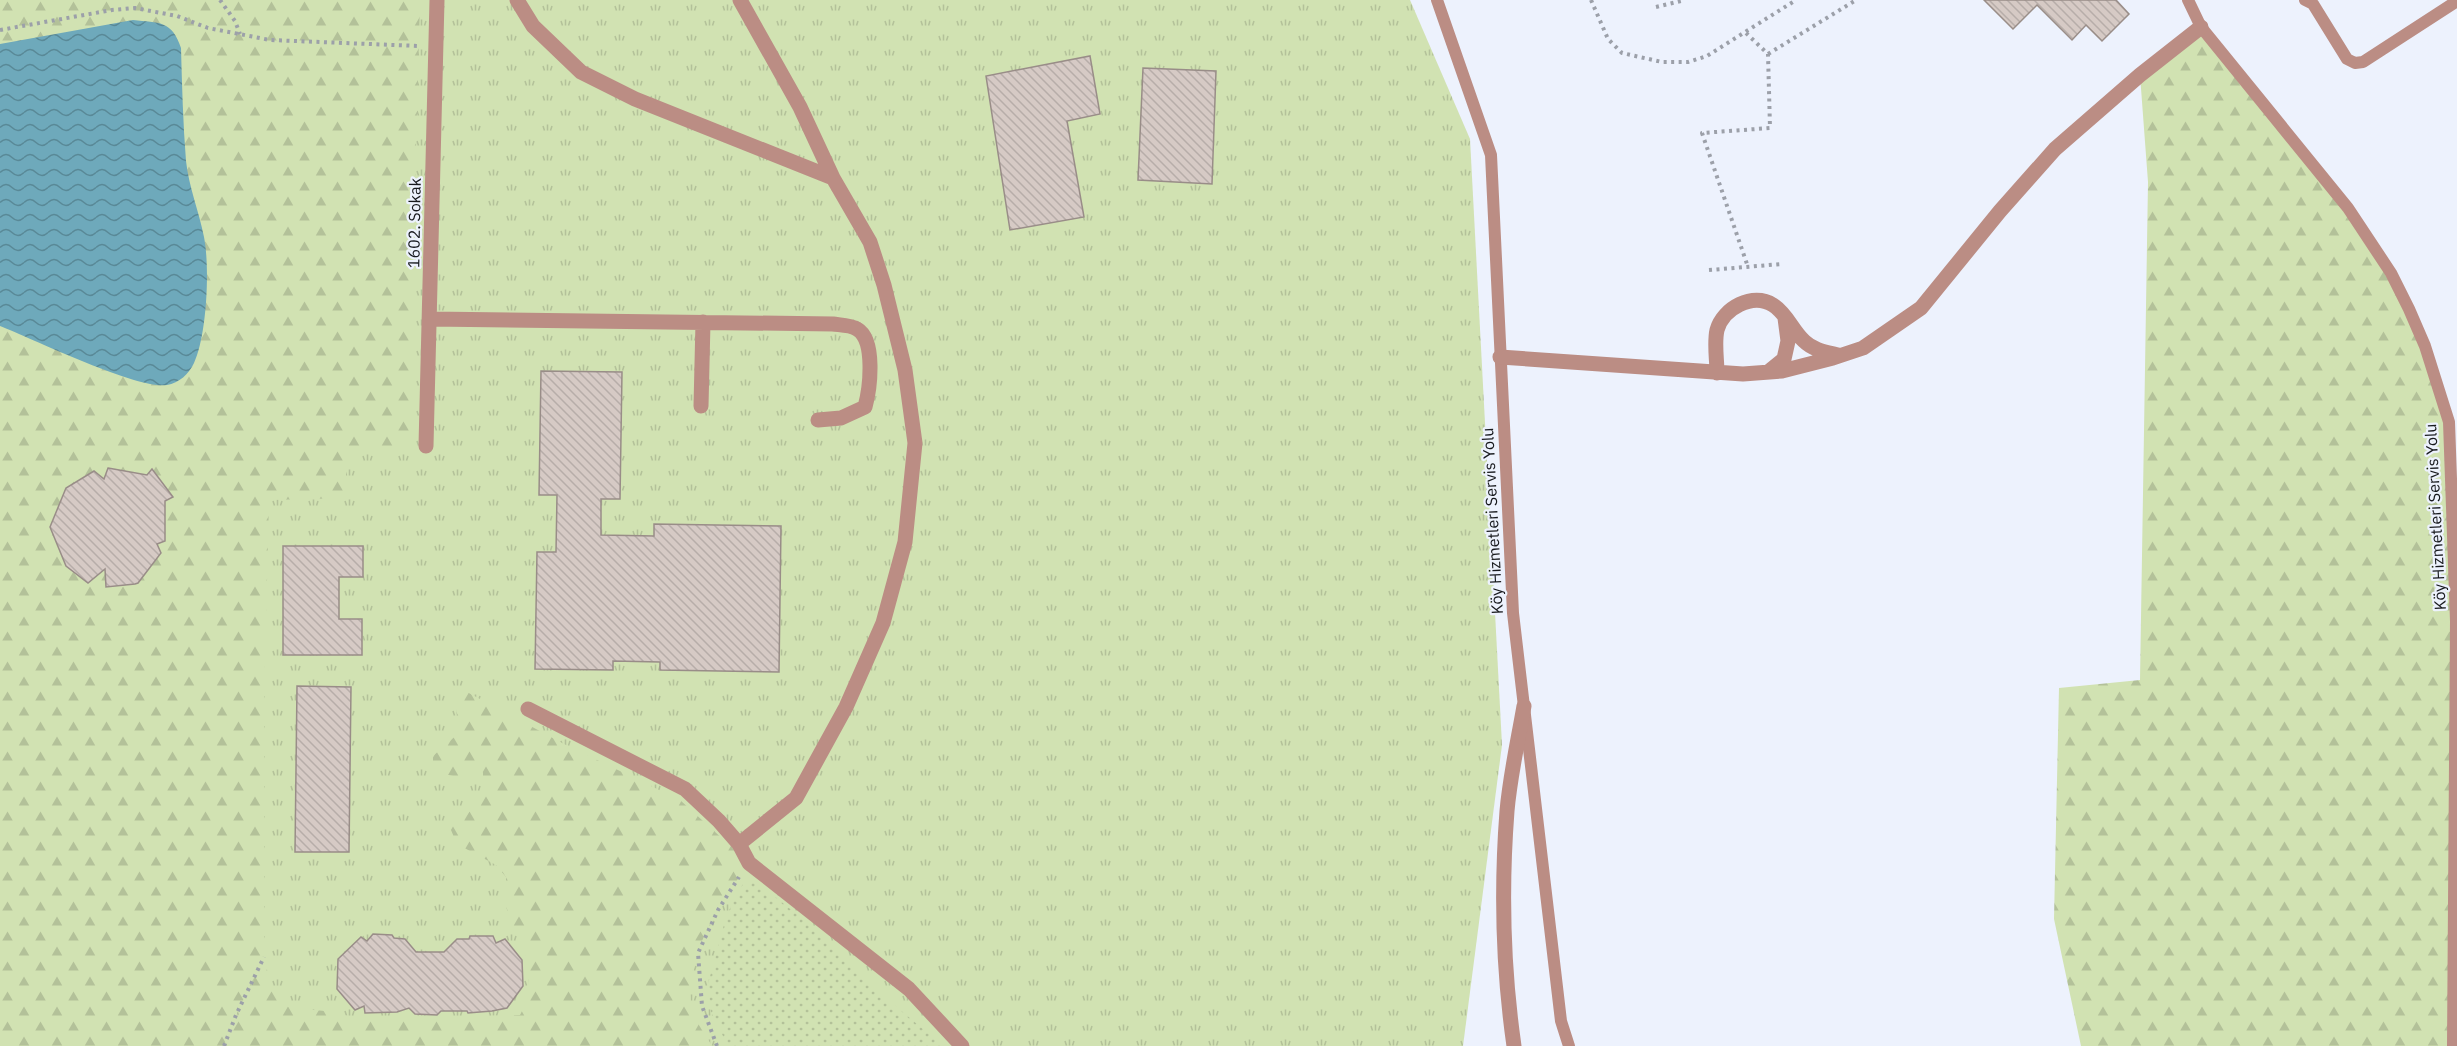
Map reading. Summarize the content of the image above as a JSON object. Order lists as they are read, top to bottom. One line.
{"streets":{"street":["1602. Sokak"],"lane":["Köy Hizmetleri Servis Yolu"]}}
